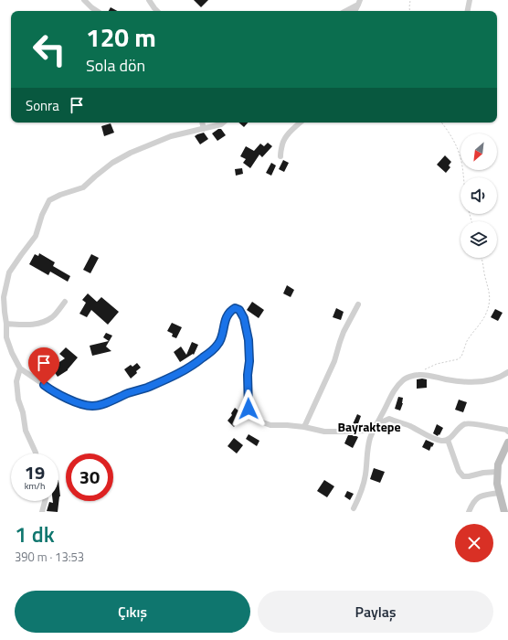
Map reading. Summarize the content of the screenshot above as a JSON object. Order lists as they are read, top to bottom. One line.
{"districts":["Bayraktepe"],"north":"bottom left","page":{"turn":["120 m","Sola dön"],"then":"Sonra","speed":"19 km/h","limit":"30","heading":["1 dk","390 m · 13:53"],"buttons":["Çıkış","Paylaş"]}}
